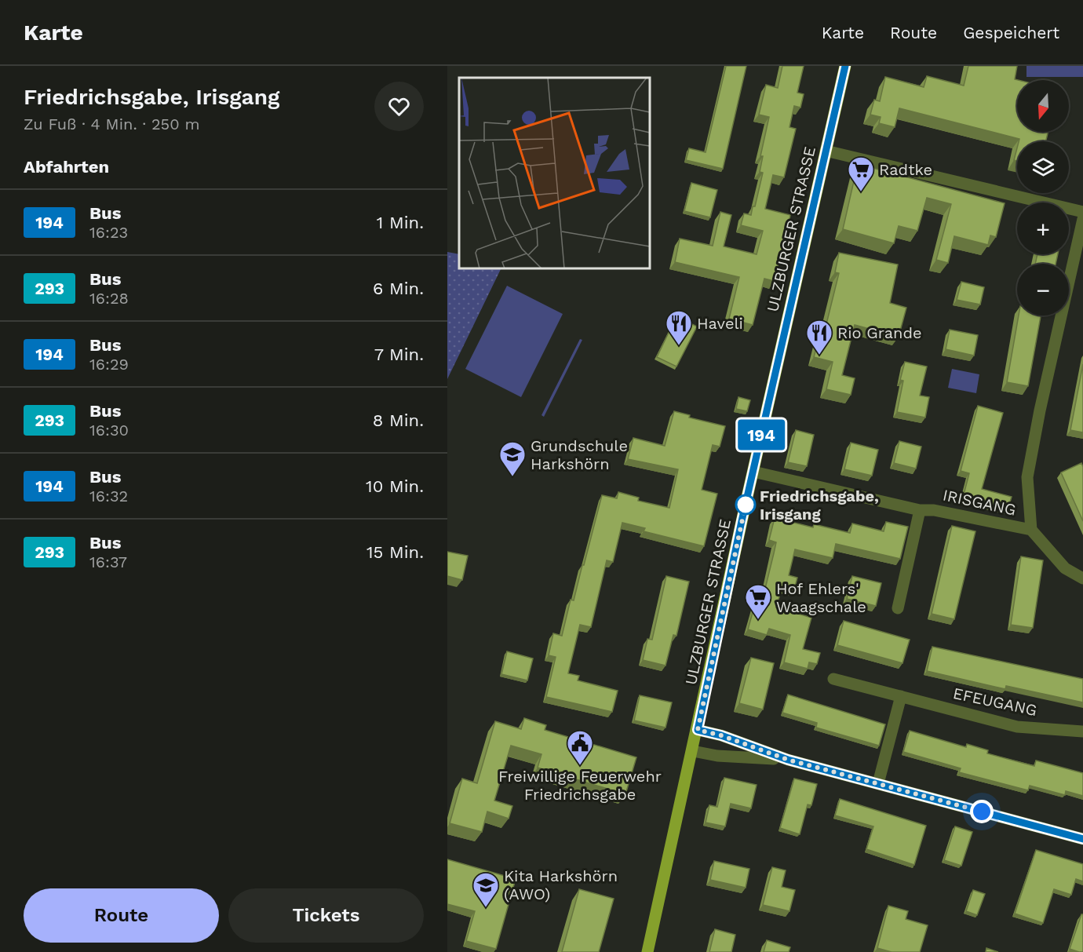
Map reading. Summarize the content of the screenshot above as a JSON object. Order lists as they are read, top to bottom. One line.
{"streets":{"main road":["ULZBURGER STRASSE"],"street":["IRISGANG","EFEUGANG"]},"crossings":[["ULZBURGER STRASSE","IRISGANG"]],"places":{"supermarket":["Radtke","Hof Ehlers' Waagschale"],"restaurant":["Haveli","Rio Grande"],"school or university":["Grundschule Harkshörn","Kita Harkshörn (AWO)"],"other":["Friedrichsgabe, Irisgang"],"public building":["Freiwillige Feuerwehr Friedrichsgabe"]},"lines":["bus line 194"],"north":"bottom","page":{"header":"Karte","nav":["Karte","Route","Gespeichert"],"heading":[["Friedrichsgabe, Irisgang","Zu Fuß · 4 Min. · 250 m"],"Abfahrten"],"on_map":"194","map_buttons":["+","−"],"list":[{"mark":"194","name":"Bus","note":"16:23","value":"1 Min."},{"mark":"293","name":"Bus","note":"16:28","value":"6 Min."},{"mark":"194","name":"Bus","note":"16:29","value":"7 Min."},{"mark":"293","name":"Bus","note":"16:30","value":"8 Min."},{"mark":"194","name":"Bus","note":"16:32","value":"10 Min."},{"mark":"293","name":"Bus","note":"16:37","value":"15 Min."}],"buttons":["Route","Tickets"]}}
